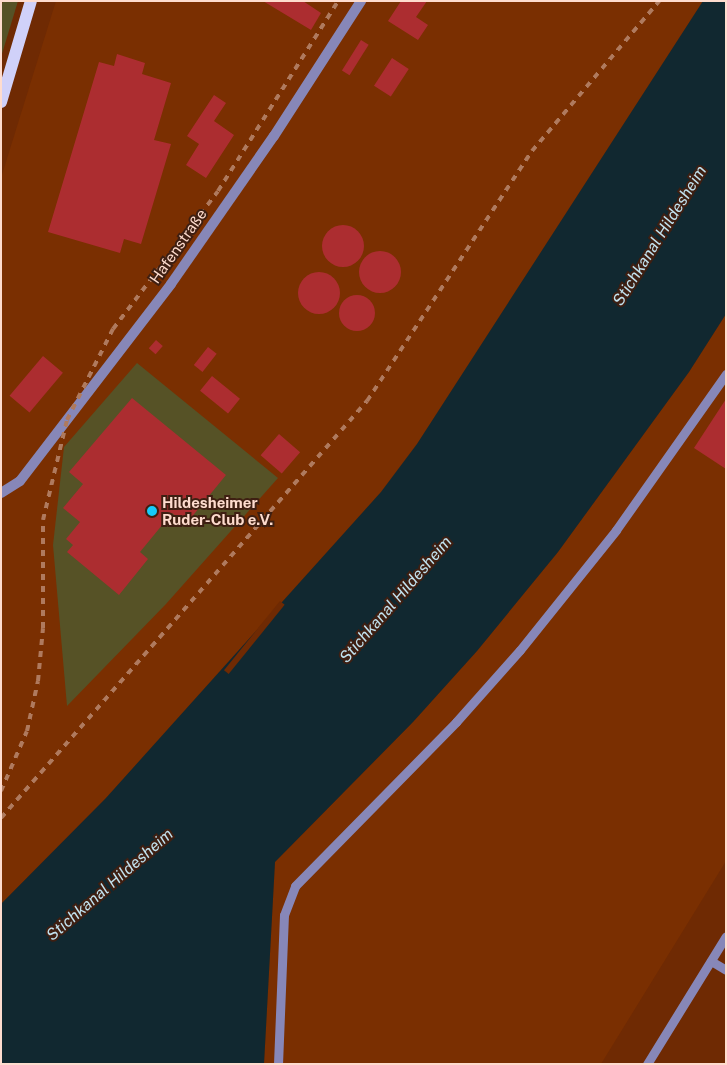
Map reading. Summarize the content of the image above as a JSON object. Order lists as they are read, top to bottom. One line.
{"streets":{"street":["Hafenstraße"]},"water":["Stichkanal Hildesheim"],"places":["Hildesheimer Ruder-Club e.V."]}
